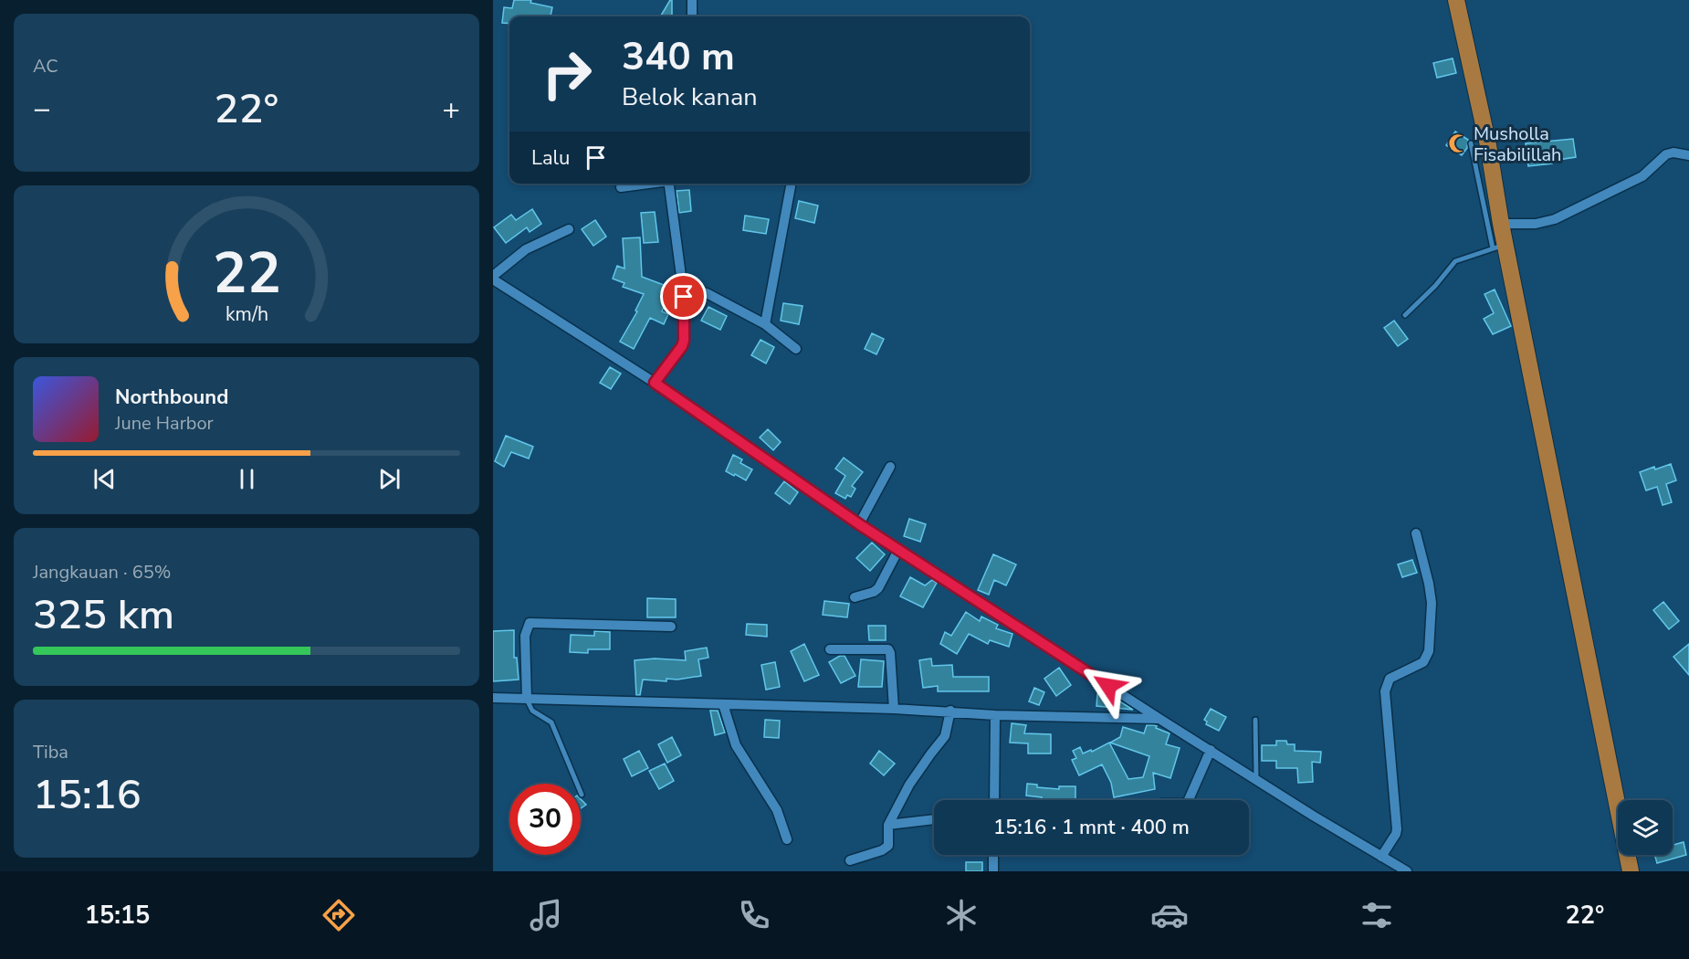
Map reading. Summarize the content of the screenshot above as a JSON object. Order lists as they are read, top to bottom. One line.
{"places":{"mosque":["Musholla Fisabilillah"]},"page":{"tile":["AC",["Jangkauan · 65%","325 km"],["Tiba","15:16"]],"turn":["340 m","Belok kanan"],"heat":["−","22°","+"],"then":"Lalu","song":["Northbound","June Harbor"],"limit":"30","trip":"15:16 · 1 mnt · 400 m","tabs":["15:15","22°"],"gauge":["22","km/h"]}}
